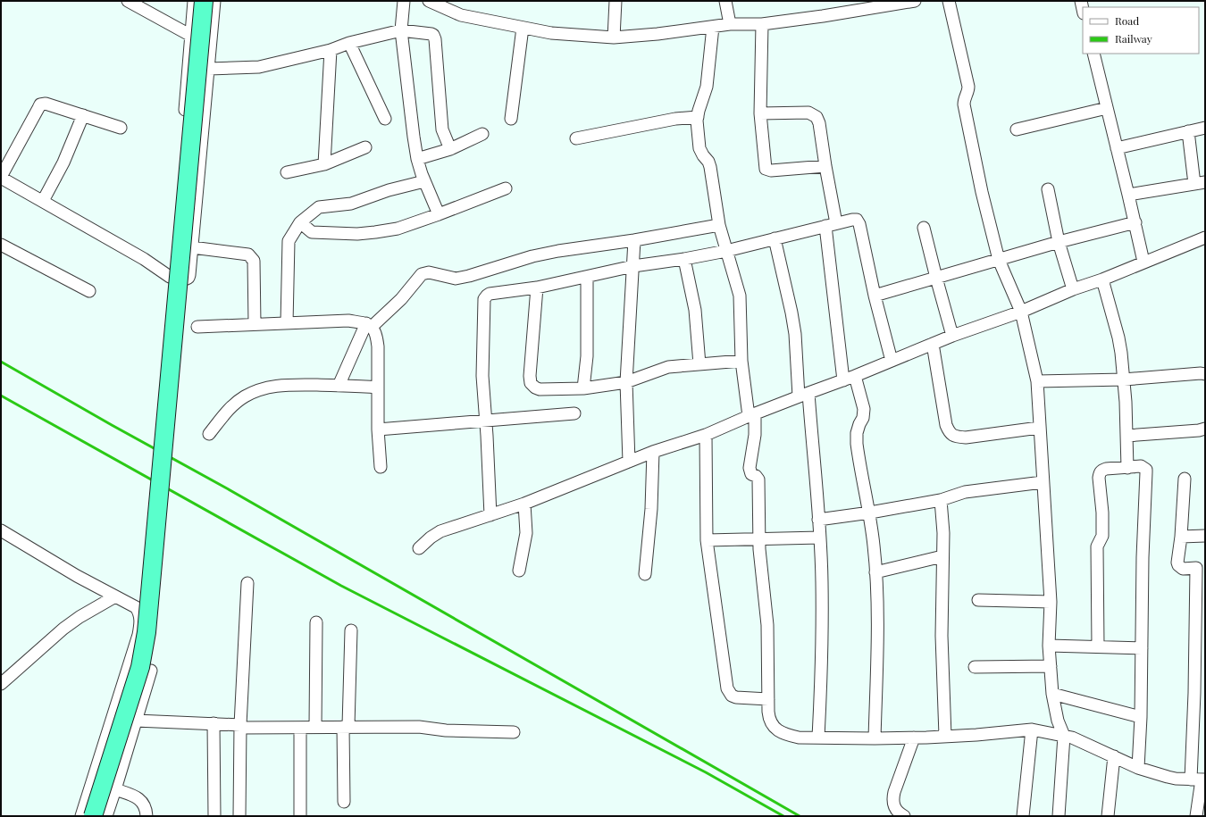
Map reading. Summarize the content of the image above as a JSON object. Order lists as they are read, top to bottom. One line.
{"legend":["Road","Railway"]}
